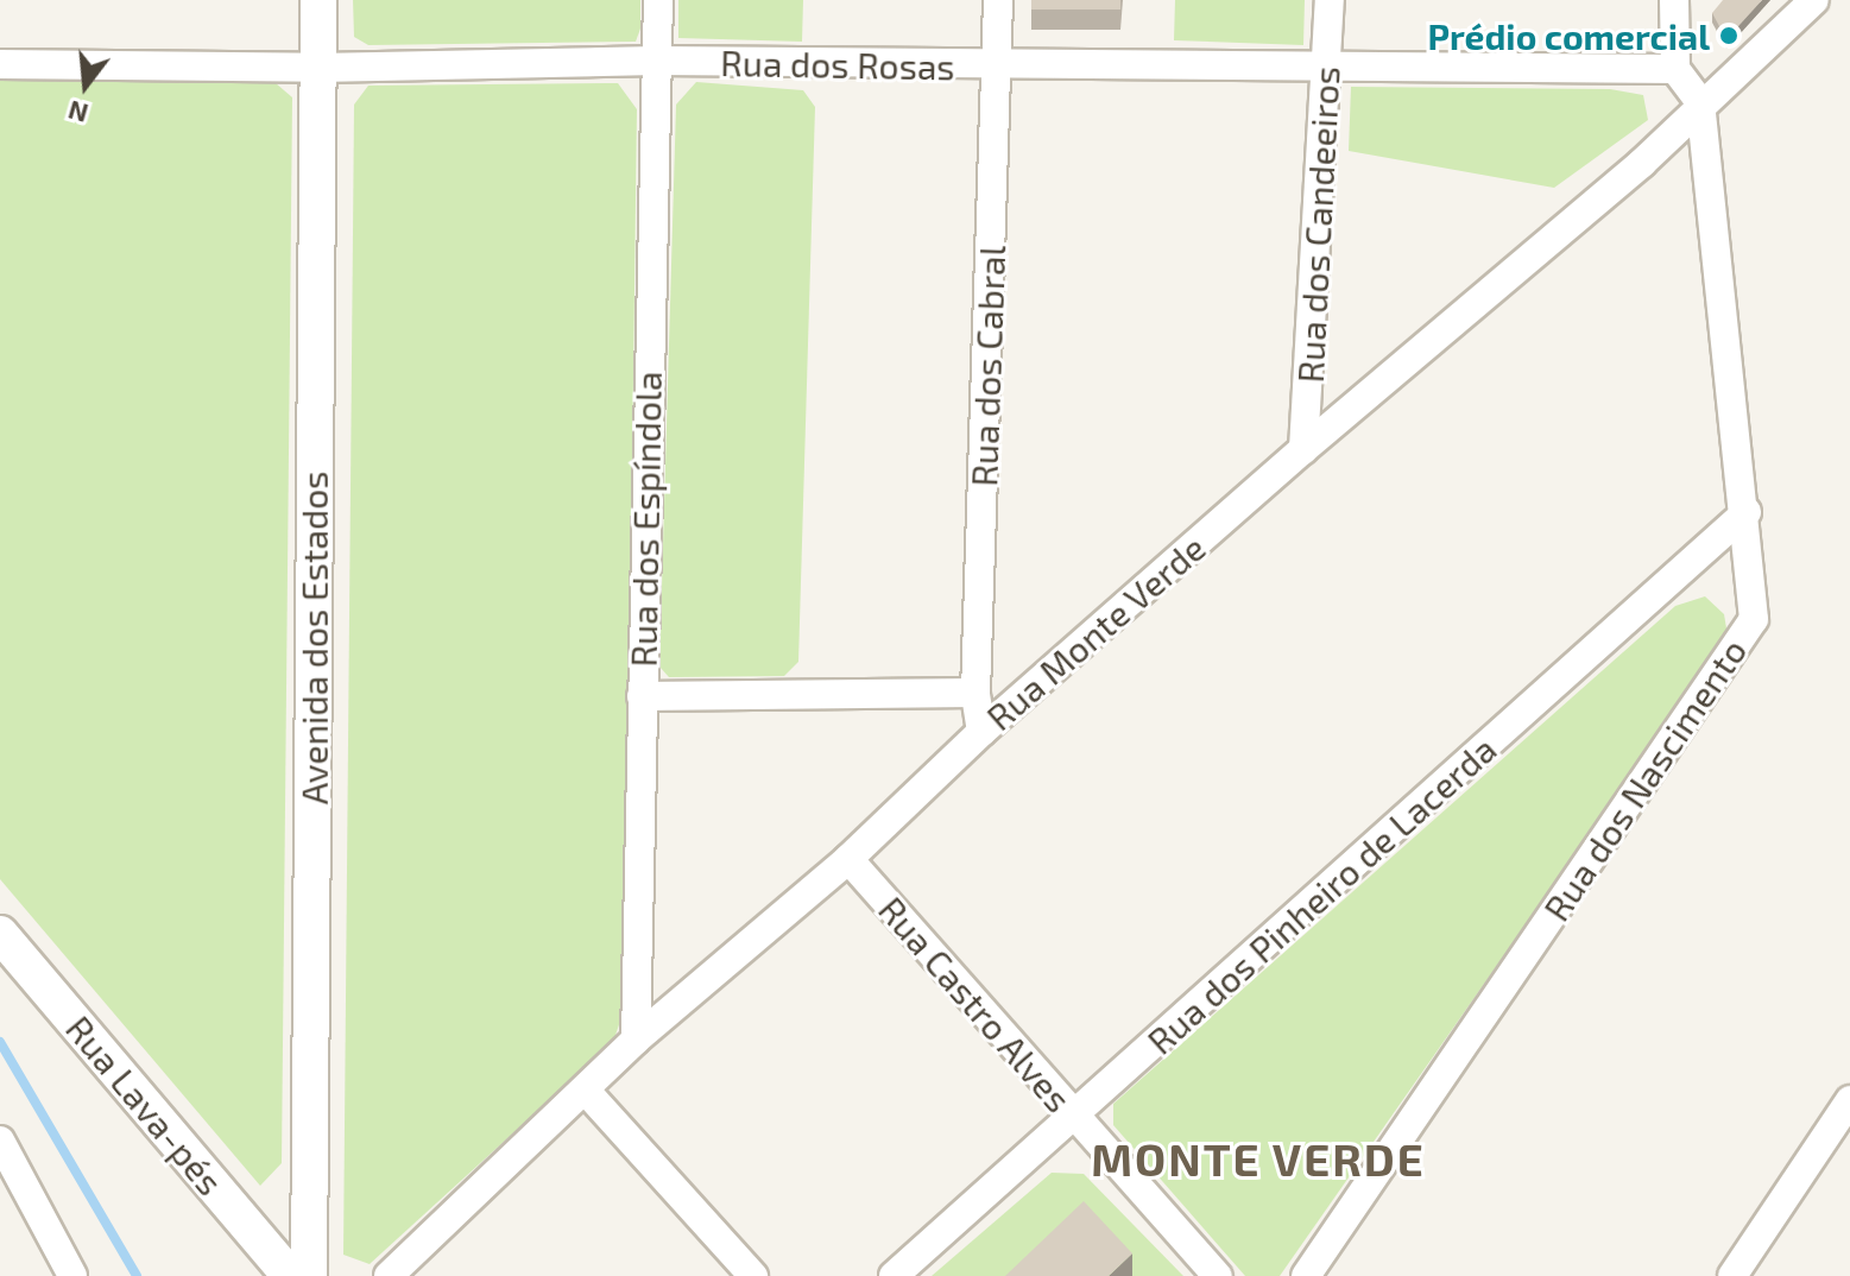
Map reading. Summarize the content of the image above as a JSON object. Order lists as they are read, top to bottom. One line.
{"streets":{"street":["Rua dos Rosas","Rua dos Candeeiros","Rua dos Cabral","Rua dos Espíndola","Rua Monte Verde","Avenida dos Estados","Rua dos Nascimento","Rua dos Pinheiro de Lacerda","Rua Castro Alves","Rua Lava-pés"]},"crossings":[["Rua dos Rosas","Rua dos Candeeiros"],["Rua dos Rosas","Rua dos Cabral"],["Rua dos Rosas","Rua dos Espíndola"],["Rua dos Rosas","Avenida dos Estados"],["Rua dos Candeeiros","Rua Monte Verde"],["Rua dos Cabral","Rua Monte Verde"],["Rua dos Espíndola","Rua Monte Verde"],["Rua Monte Verde","Rua dos Nascimento"],["Rua Monte Verde","Rua Castro Alves"],["Rua dos Nascimento","Rua dos Pinheiro de Lacerda"],["Rua dos Pinheiro de Lacerda","Rua Castro Alves"]],"districts":["MONTE VERDE"],"places":["Prédio comercial"],"north":"bottom"}
